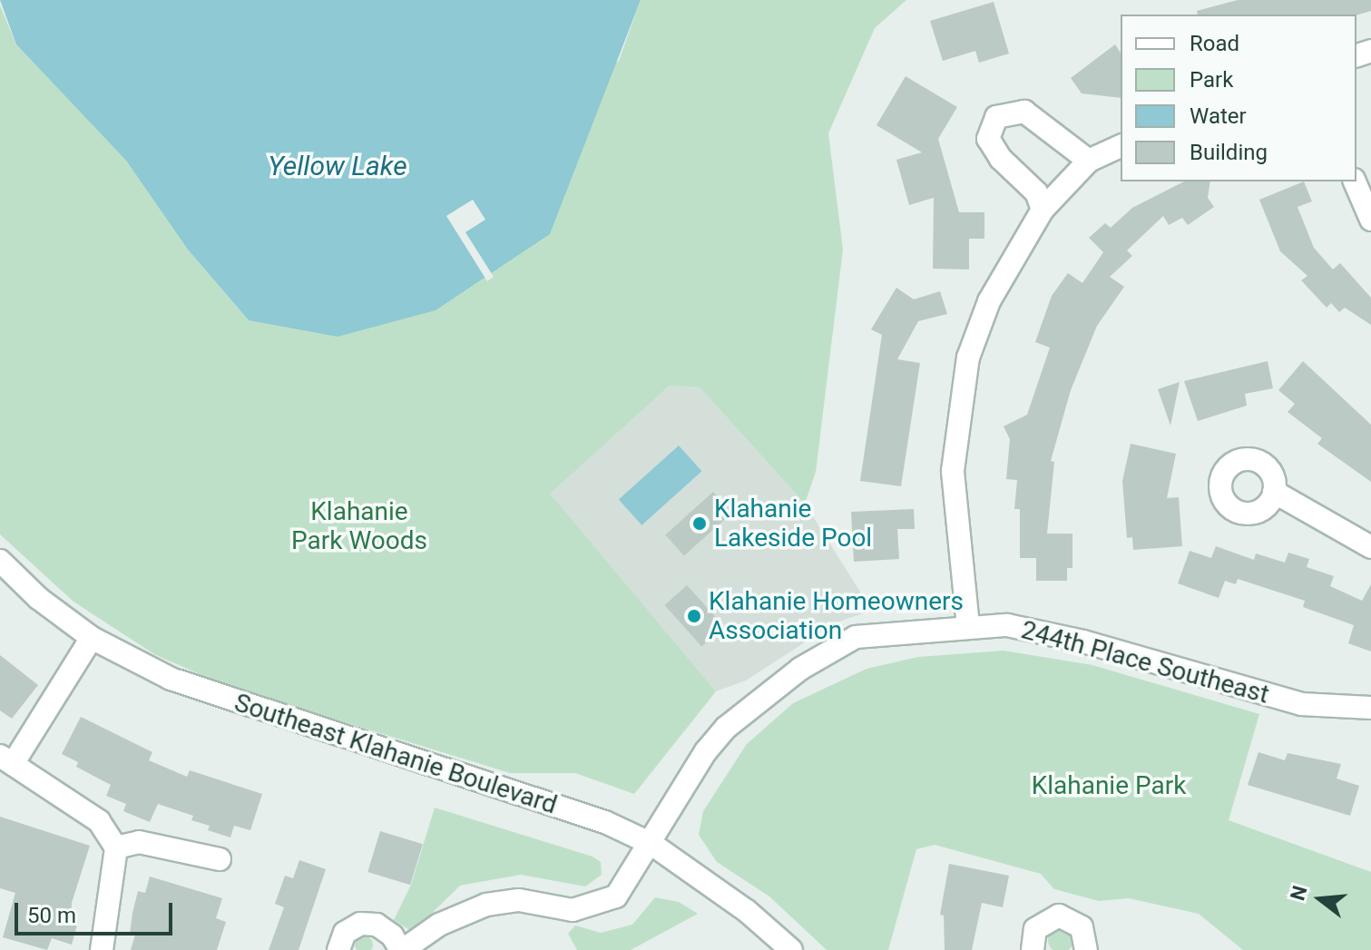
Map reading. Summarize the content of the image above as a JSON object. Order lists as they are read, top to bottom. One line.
{"streets":{"street":["244th Place Southeast","Southeast Klahanie Boulevard"]},"crossings":[["244th Place Southeast","Southeast Klahanie Boulevard"]],"water":["Yellow Lake"],"parks":["Klahanie Park Woods","Klahanie Park"],"places":["Klahanie Lakeside Pool","Klahanie Homeowners Association"],"legend":["Road","Park","Water","Building"],"scale_bar":"50 m","north":"left"}
